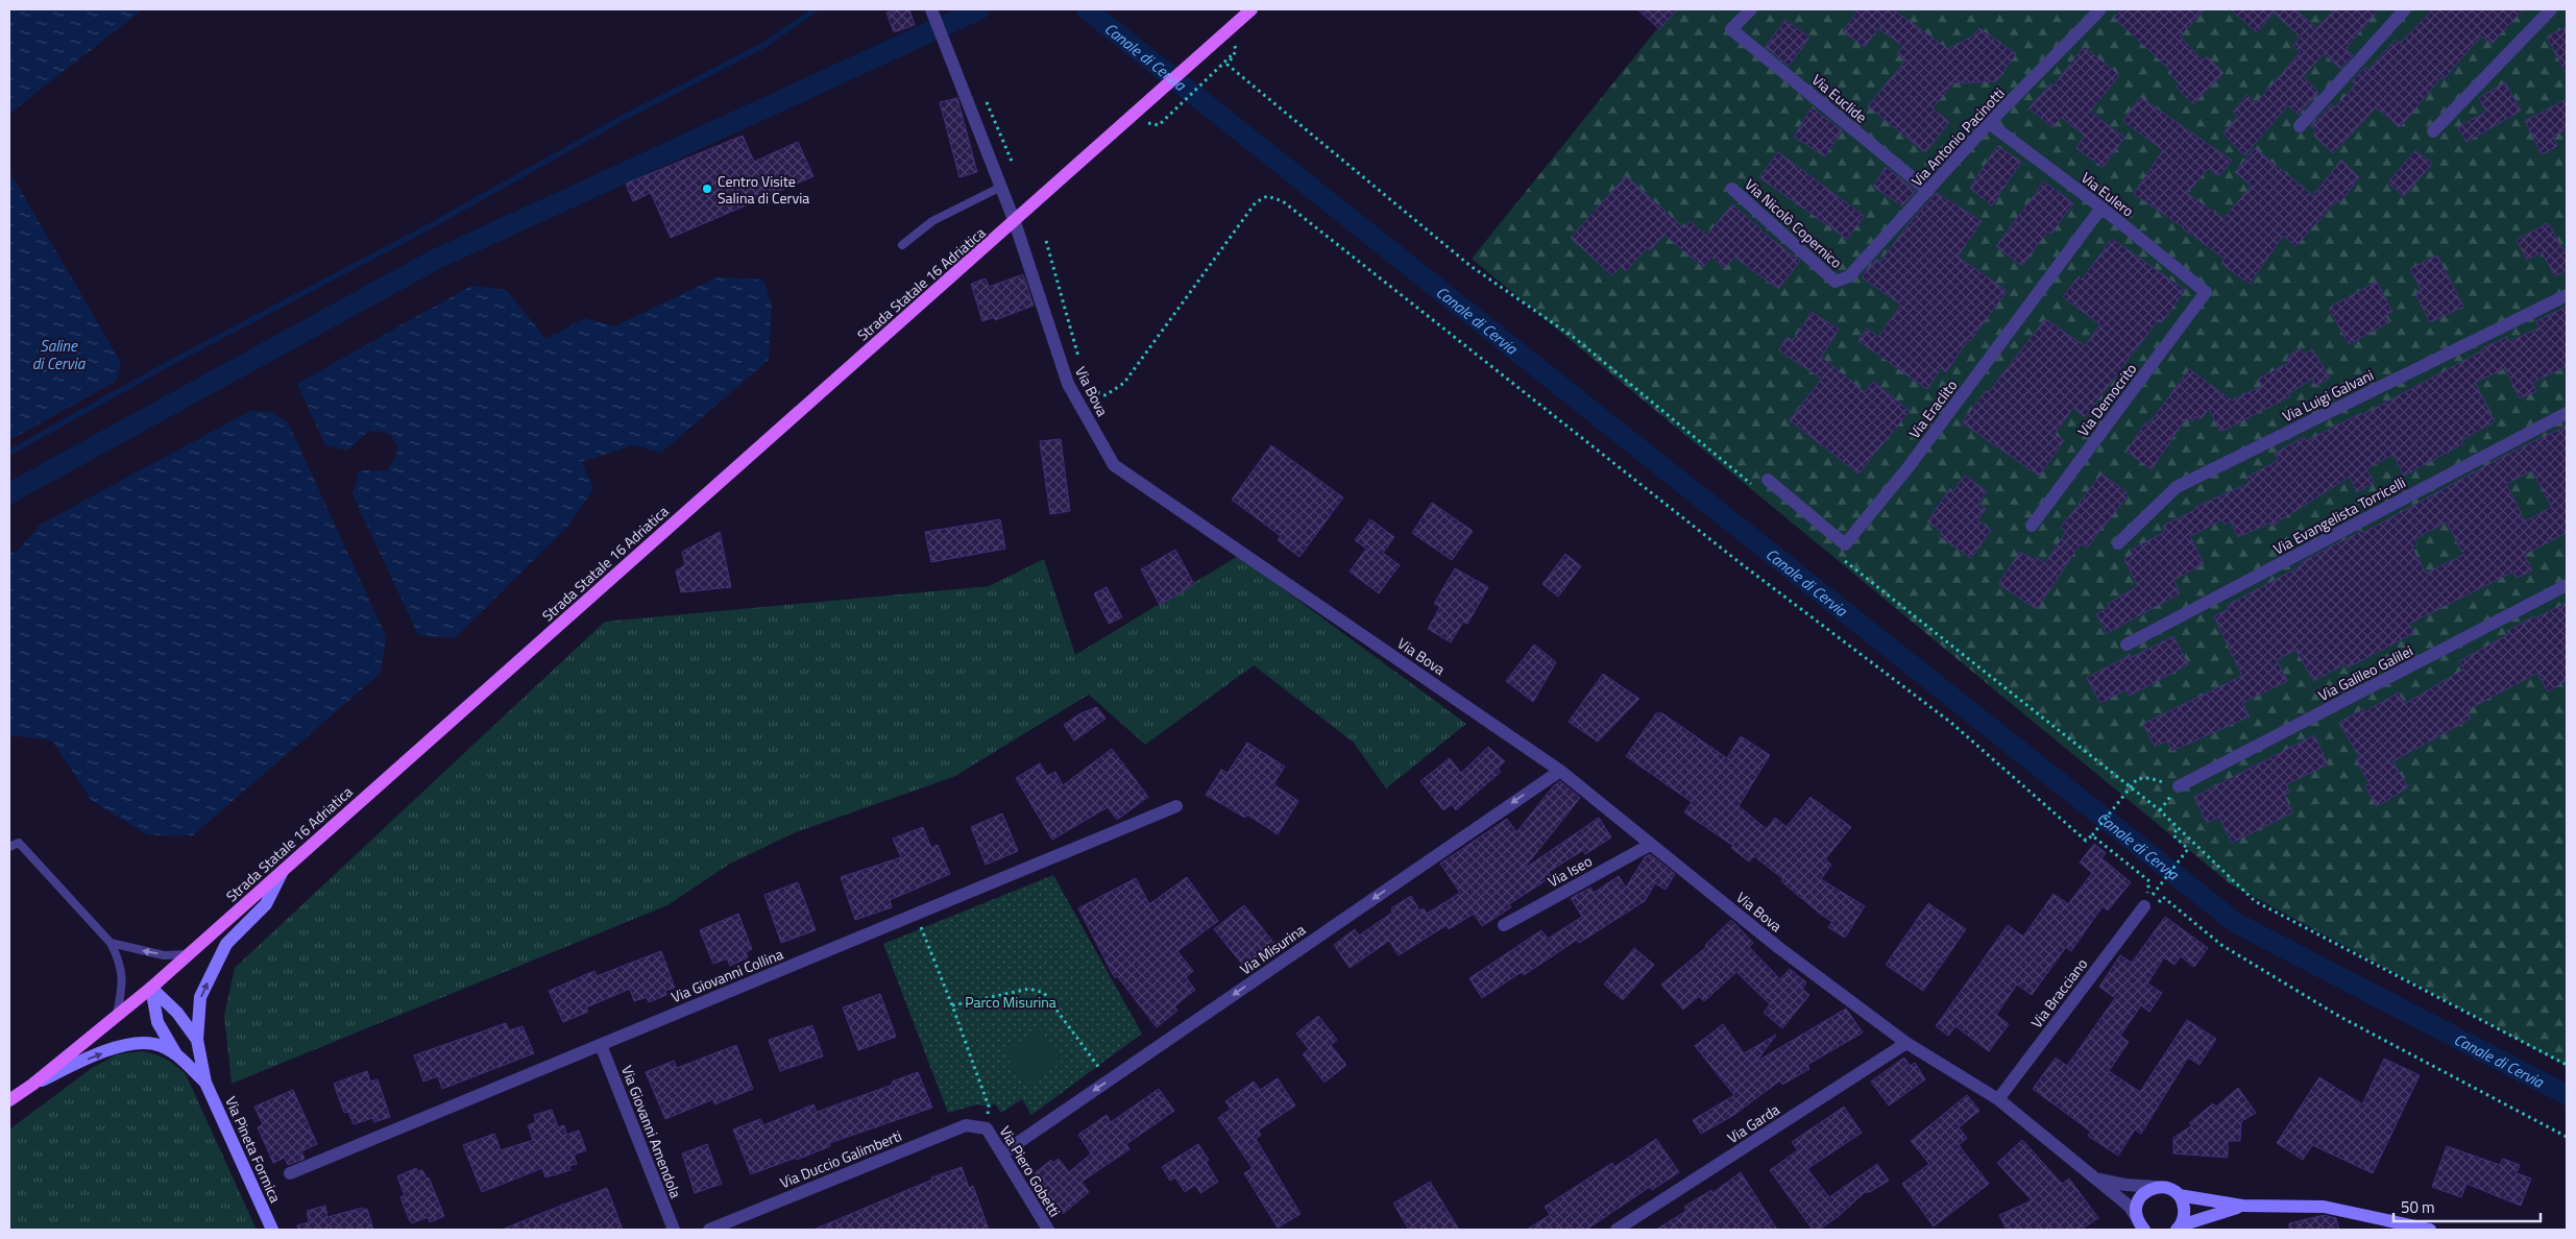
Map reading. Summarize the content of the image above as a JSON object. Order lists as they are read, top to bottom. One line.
{"streets":{"main road":["Strada Statale 16 Adriatica"],"street":["Via Euclide","Via Antonio Pacinotti","Via Eulero","Via Nicolò Copernico","Via Bova","Via Luigi Galvani","Via Democrito","Via Eraclito","Via Evangelista Torricelli","Via Galileo Galilei","Via Iseo","Via Misurina","Via Giovanni Collina","Via Bracciano","Via Garda","Via Giovanni Amendola","Via Pineta Formica","Via Duccio Galimberti","Via Piero Gobetti"]},"crossings":[["Via Euclide","Via Antonio Pacinotti"],["Via Antonio Pacinotti","Via Eulero"],["Via Antonio Pacinotti","Via Nicolò Copernico"],["Via Eulero","Via Democrito"],["Via Eulero","Via Eraclito"],["Strada Statale 16 Adriatica","Via Bova"],["Strada Statale 16 Adriatica","Via Pineta Formica"],["Via Bova","Via Iseo"],["Via Bova","Via Misurina"],["Via Bova","Via Bracciano"],["Via Bova","Via Garda"],["Via Misurina","Via Piero Gobetti"],["Via Giovanni Collina","Via Giovanni Amendola"],["Via Duccio Galimberti","Via Piero Gobetti"]],"one_way":["Via Misurina","Via Pineta Formica"],"water":["Canale di Cervia","Saline di Cervia"],"parks":["Parco Misurina"],"places":["Centro Visite Salina di Cervia"],"scale_bar":"50 m"}
